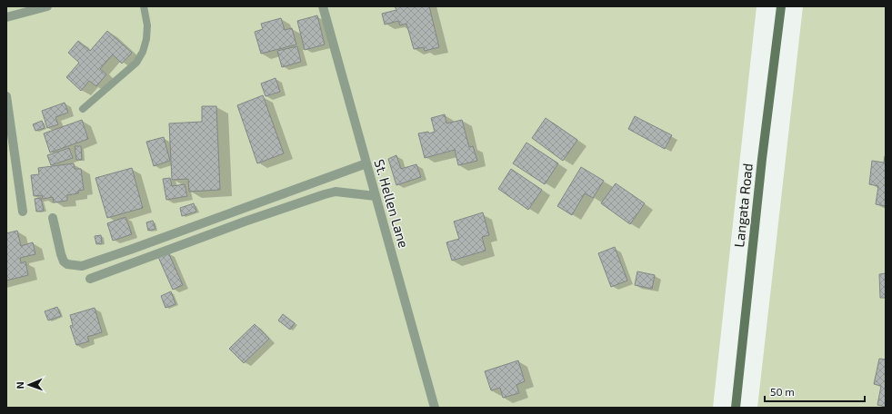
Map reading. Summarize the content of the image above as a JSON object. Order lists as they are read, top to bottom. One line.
{"streets":{"main road":["Langata Road"],"street":["St. Hellen Lane"]},"scale_bar":"50 m","north":"left"}
